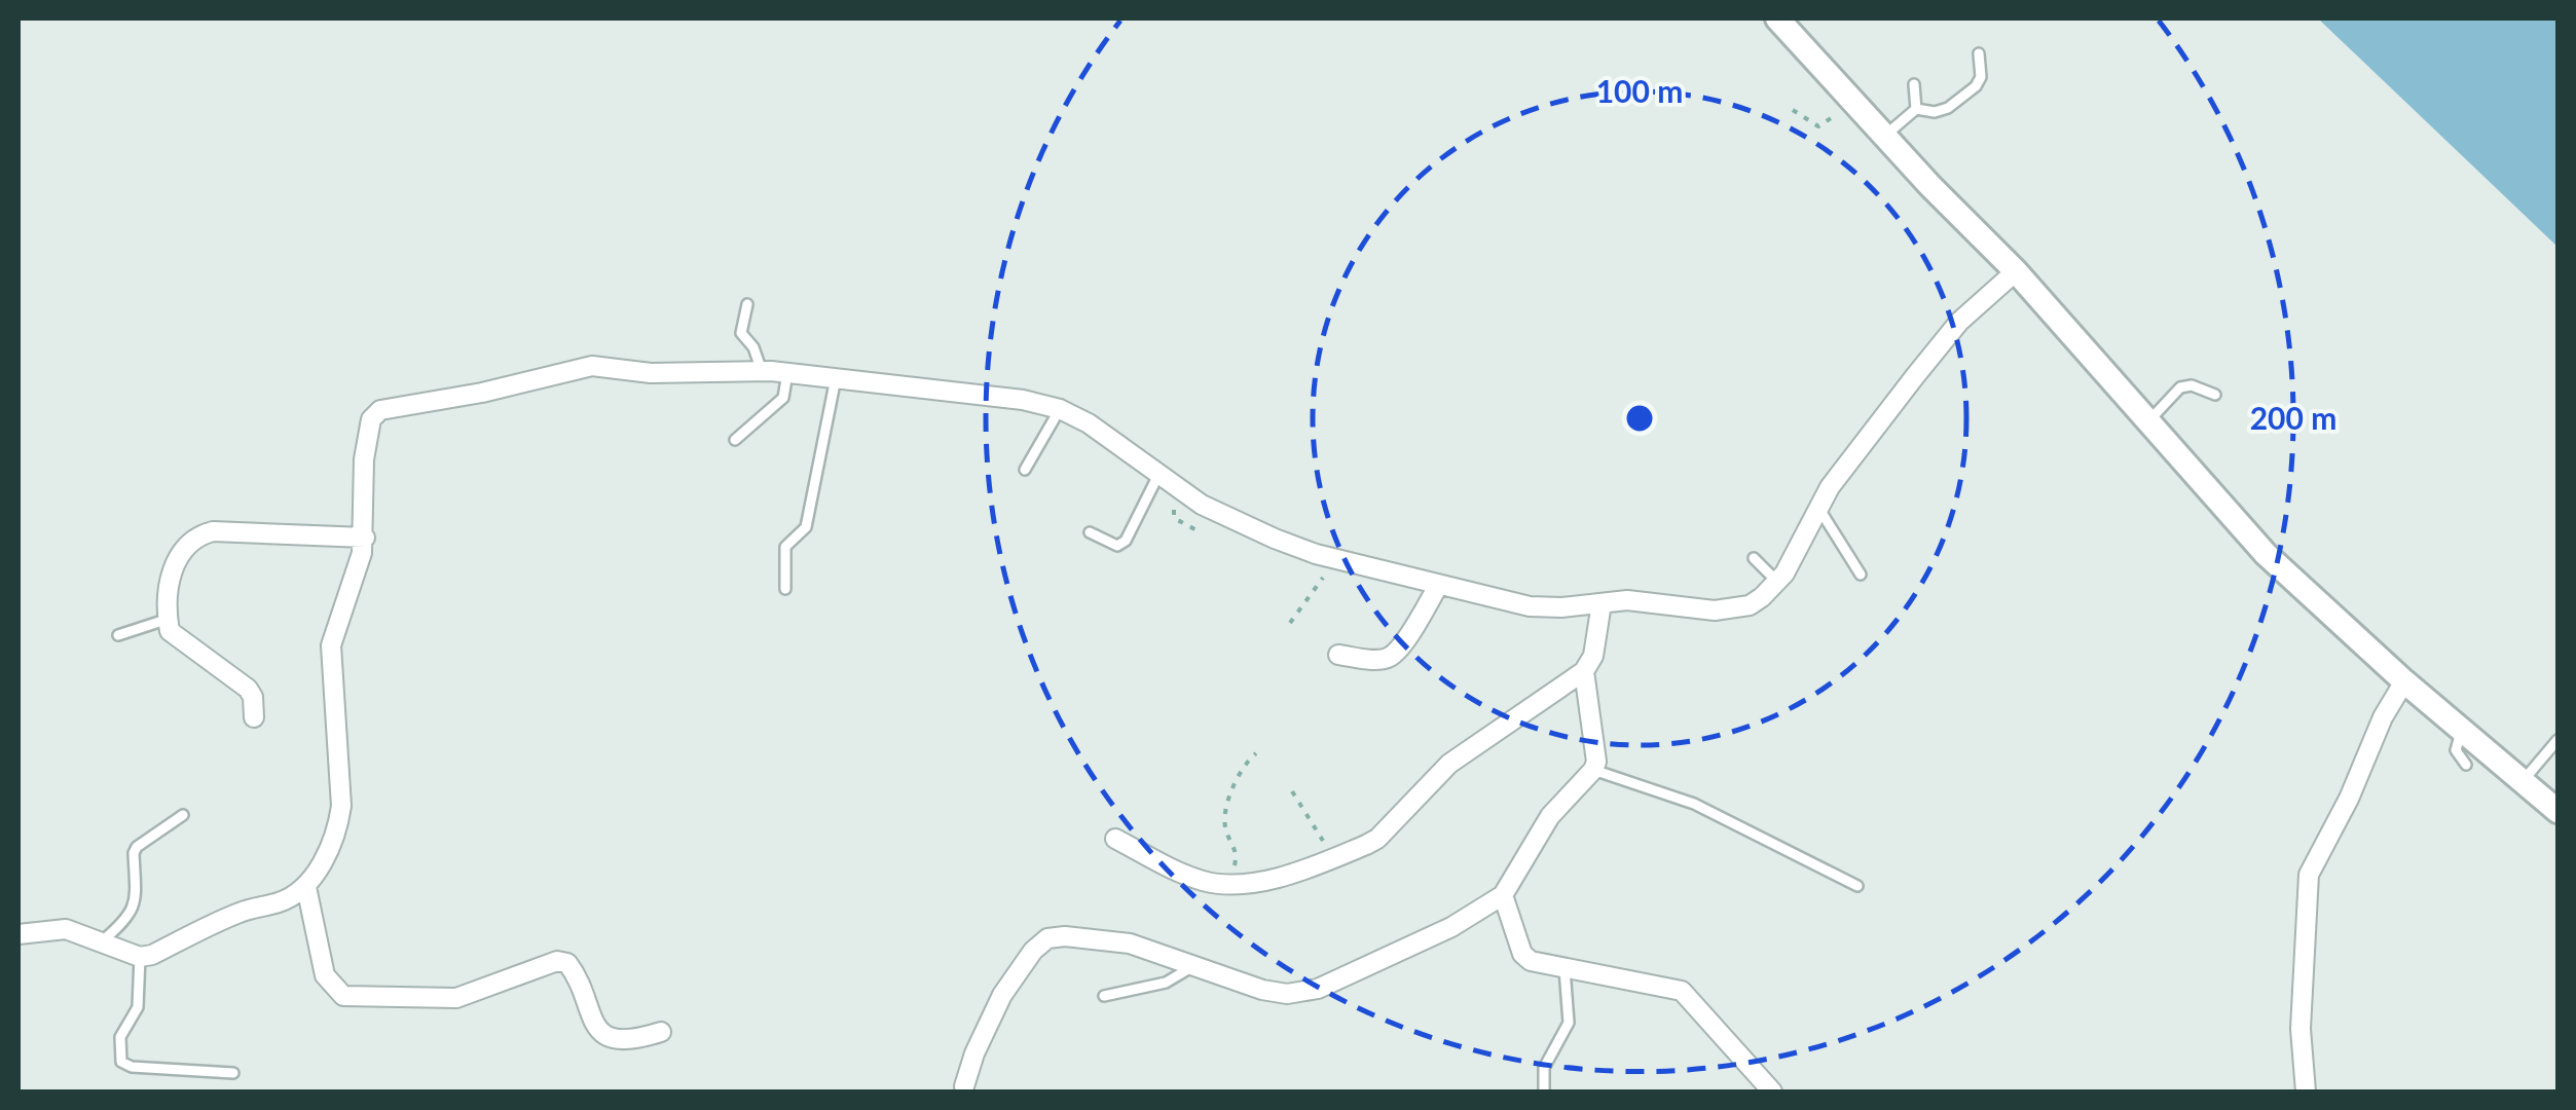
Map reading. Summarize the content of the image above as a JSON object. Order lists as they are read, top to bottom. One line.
{"rings":["100 m","200 m"]}
